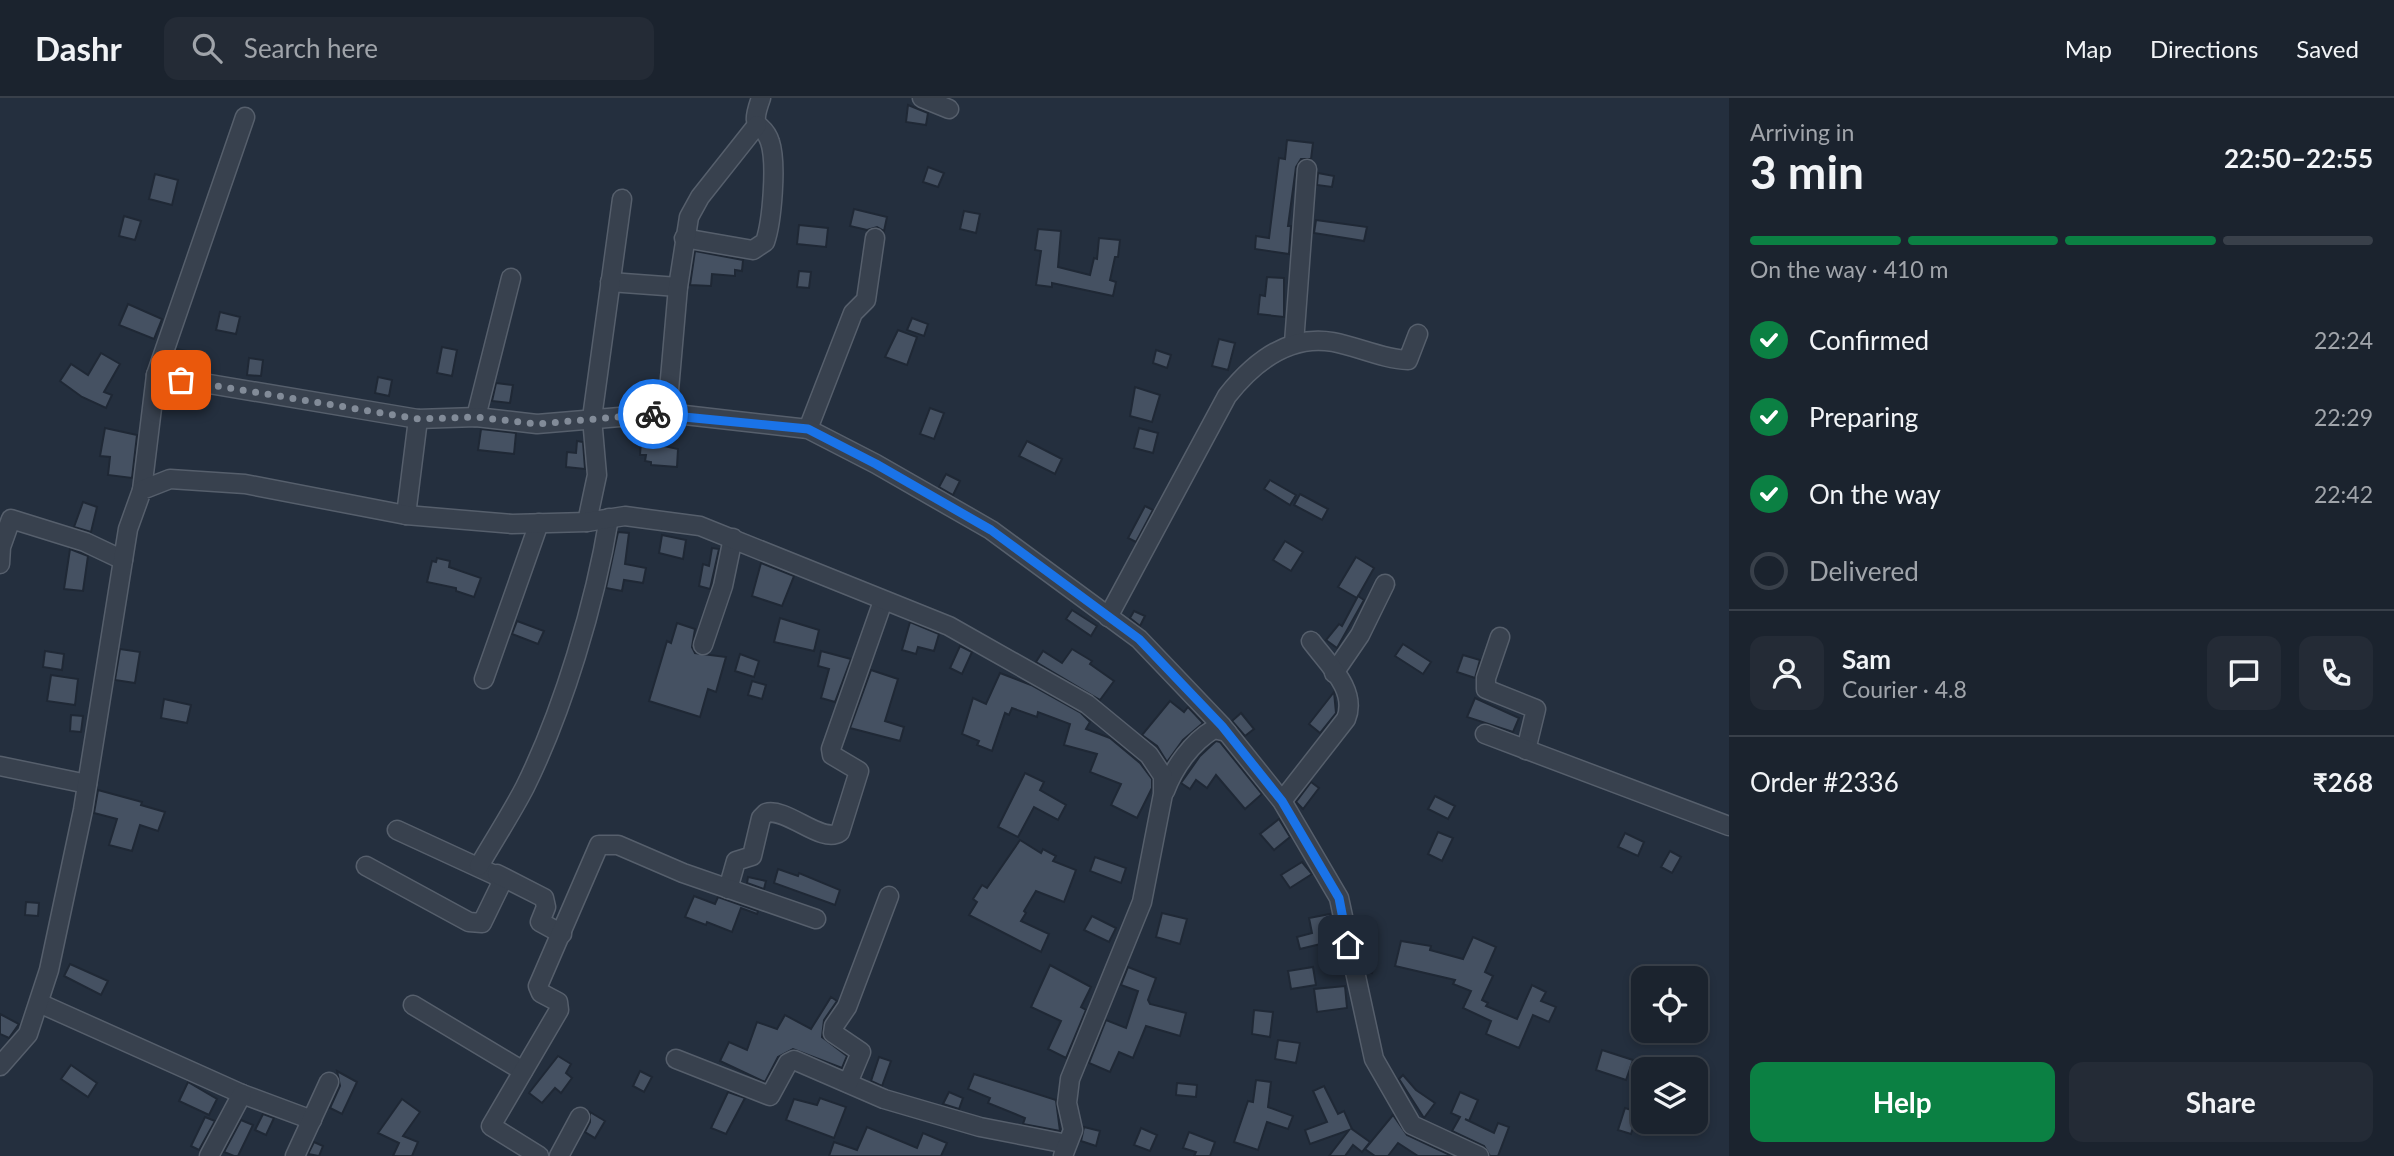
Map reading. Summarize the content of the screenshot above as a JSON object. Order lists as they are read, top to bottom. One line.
{"page":{"header":"Dashr","search":"Search here","nav":["Map","Directions","Saved"],"heading":["3 min","Arriving in","22:50–22:55"],"panel":["Sam","Courier · 4.8","Order #2336","₹268"],"bar":"On the way · 410 m","list":[["Confirmed","22:24"],["Preparing","22:29"],["On the way","22:42"],"Delivered"],"buttons":["Help","Share"]}}
